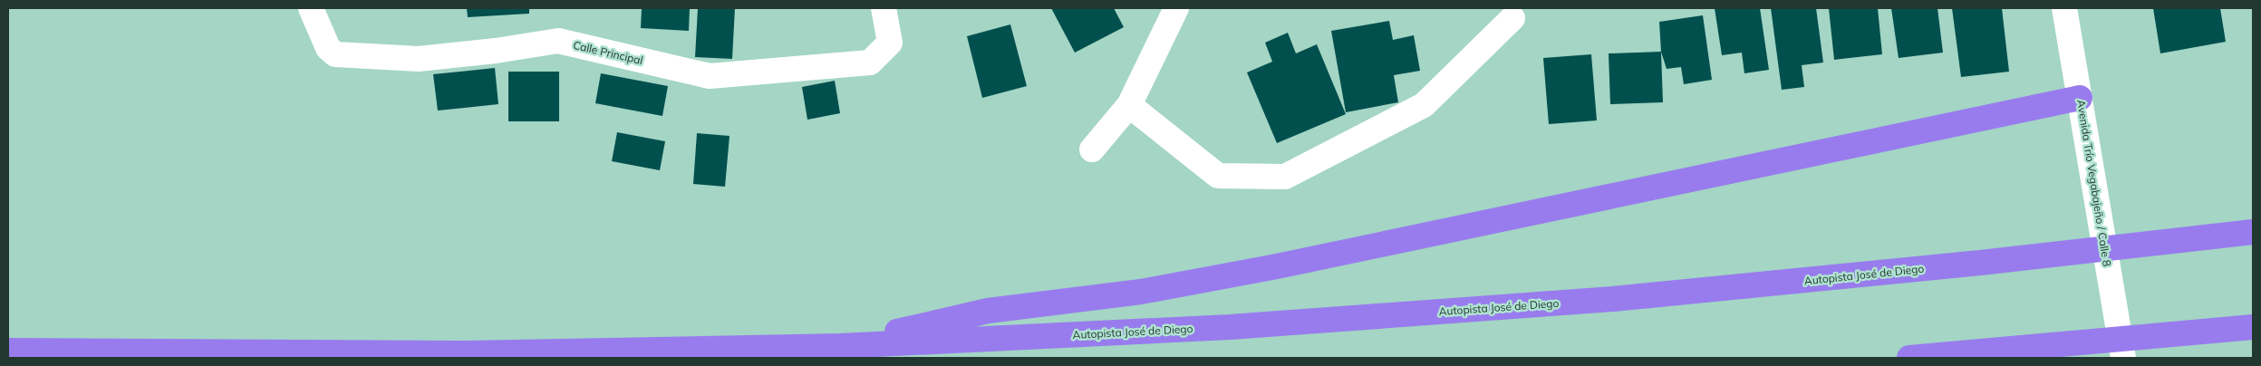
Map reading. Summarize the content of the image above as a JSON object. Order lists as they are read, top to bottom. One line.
{"streets":{"highway":["Autopista José de Diego"],"street":["Calle Principal","Avenida Trío Vegabajeño / Calle 8"]}}
